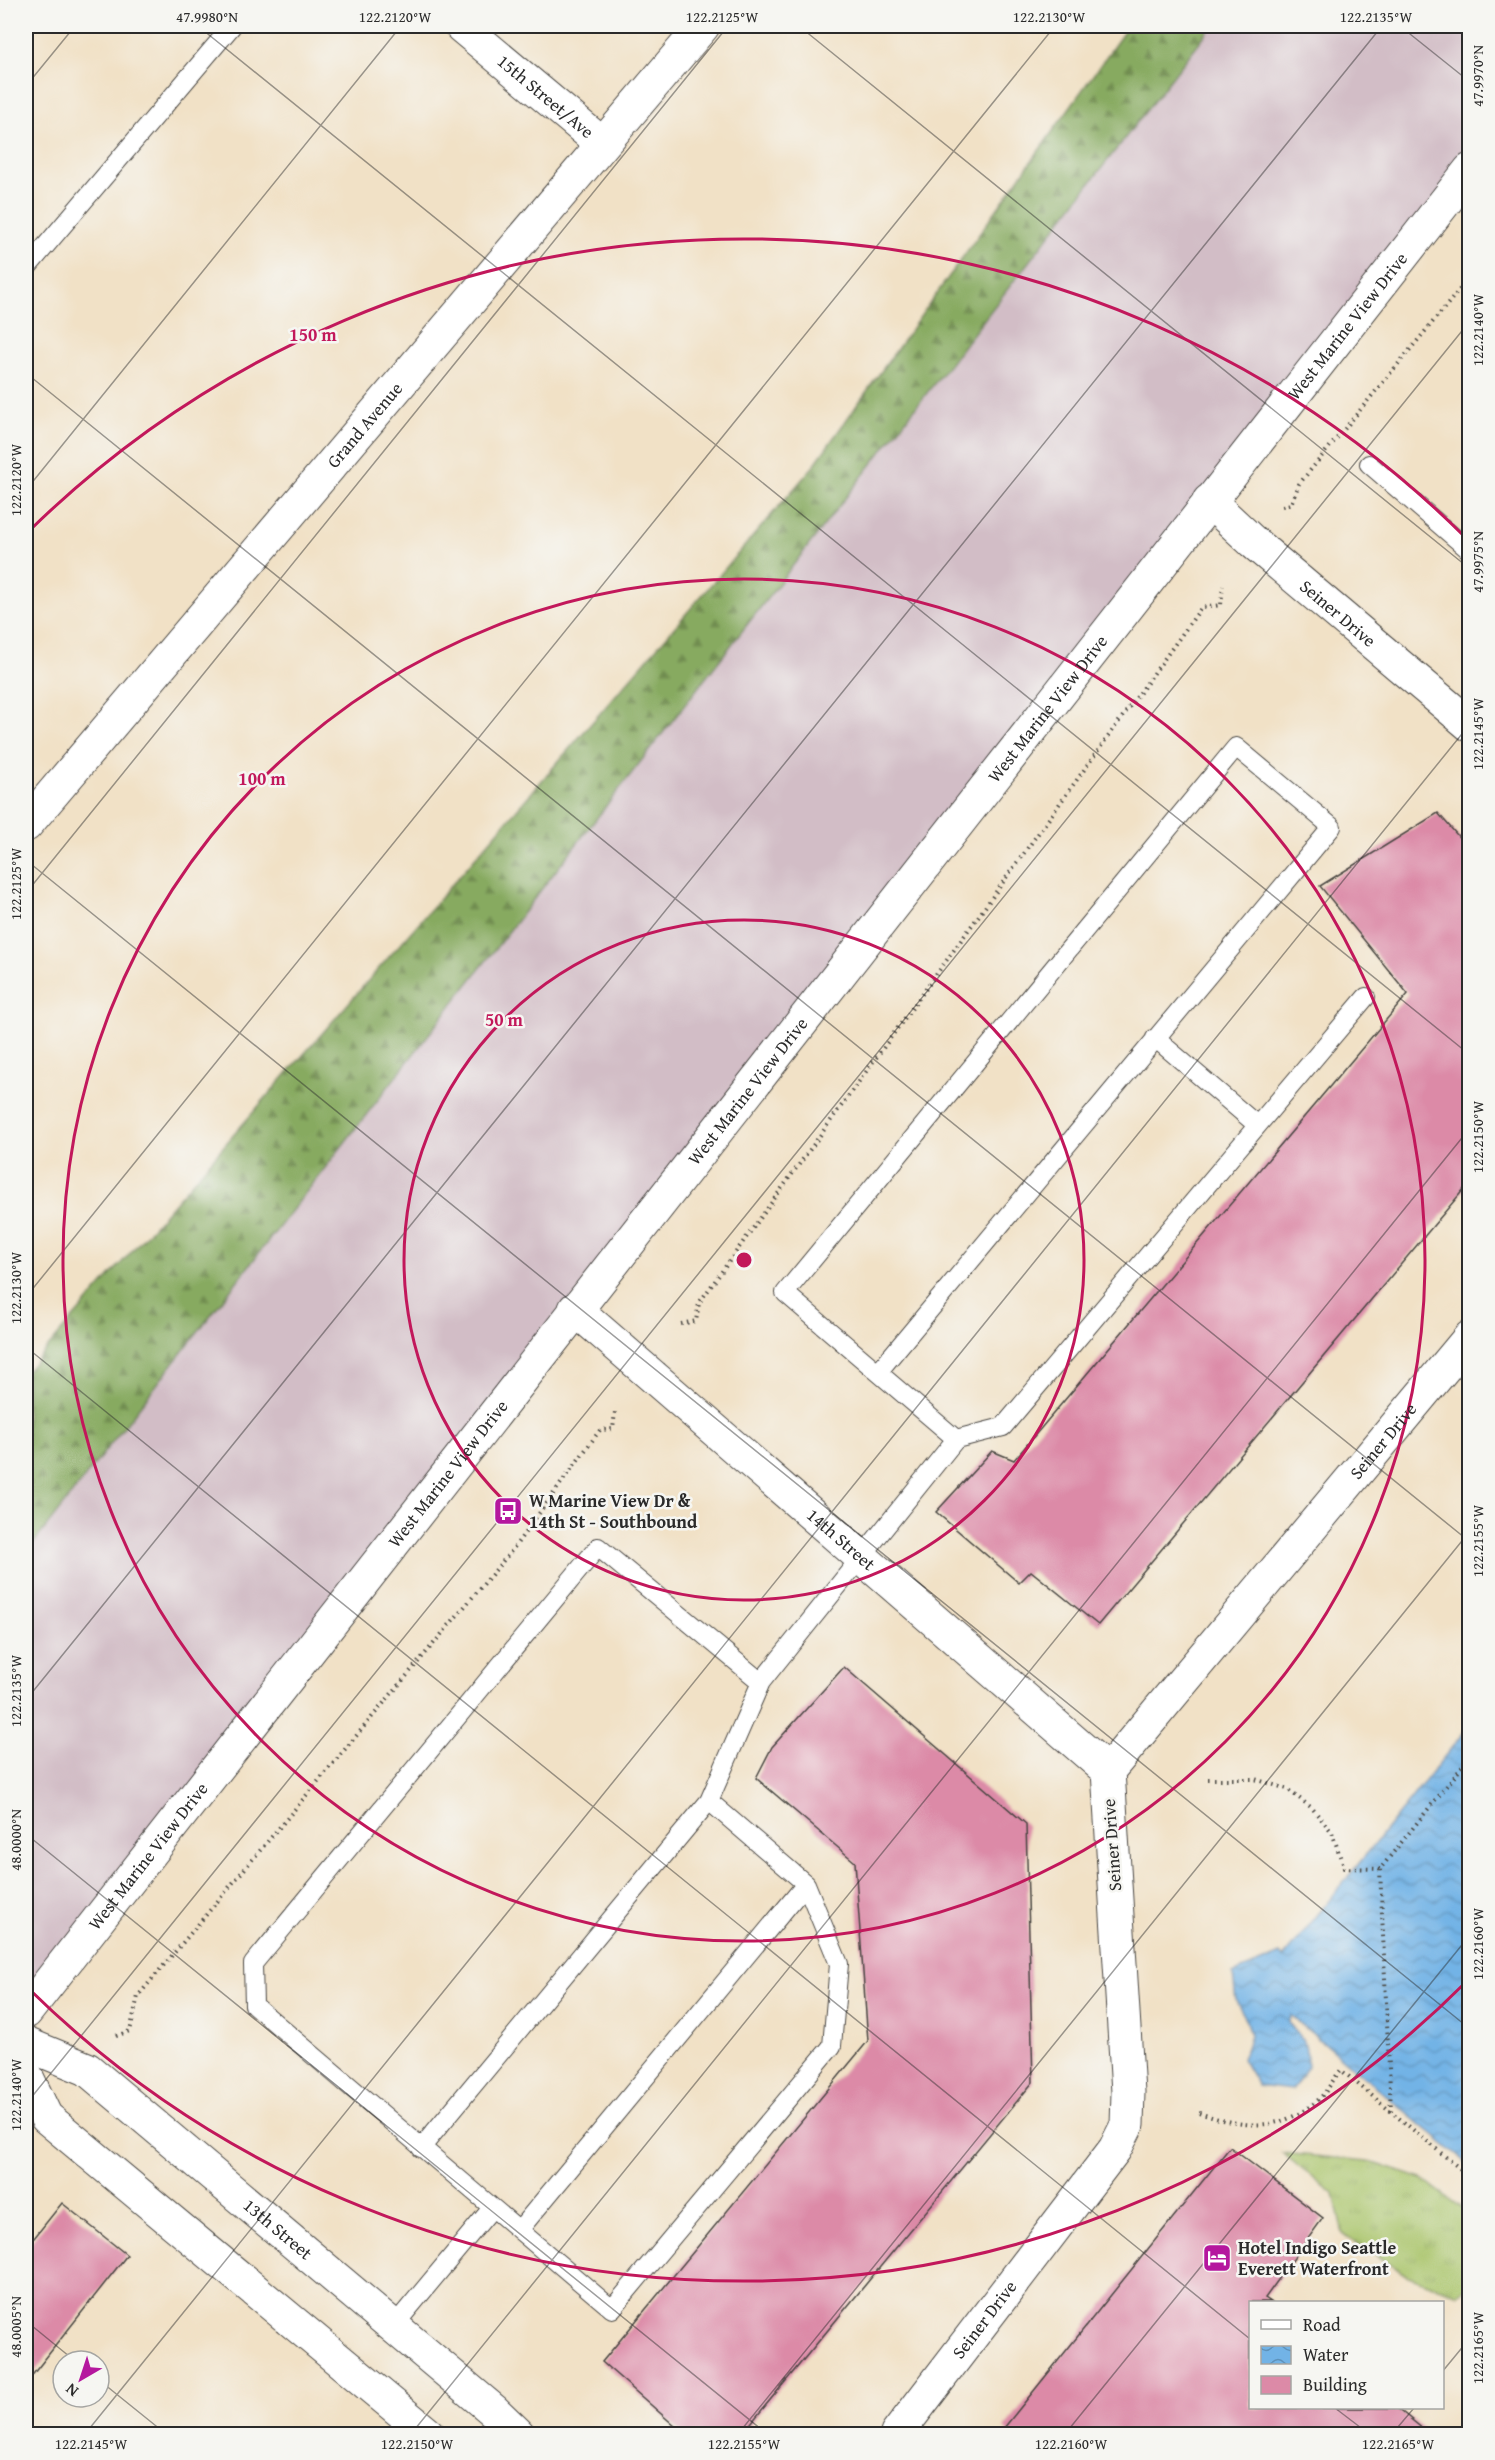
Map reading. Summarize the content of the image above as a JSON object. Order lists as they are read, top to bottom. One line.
{"streets":{"street":["15th Street/Ave","West Marine View Drive","Grand Avenue","Seiner Drive","14th Street","13th Street"]},"crossings":[["15th Street/Ave","Grand Avenue"],["West Marine View Drive","Seiner Drive"],["West Marine View Drive","14th Street"],["Seiner Drive","14th Street"]],"places":{"bus stop":["W Marine View Dr & 14th St - Southbound"],"hotel":["Hotel Indigo Seattle Everett Waterfront"]},"legend":["Road","Water","Building"],"north":"bottom left","coordinates":["47.9980°N","122.2120°W","122.2125°W","122.2130°W","122.2135°W","47.9970°N","122.2140°W","47.9975°N","122.2145°W","122.2150°W","122.2155°W","48.0000°N","122.2160°W","48.0005°N","122.2165°W"],"rings":["150 m","100 m","50 m"]}
